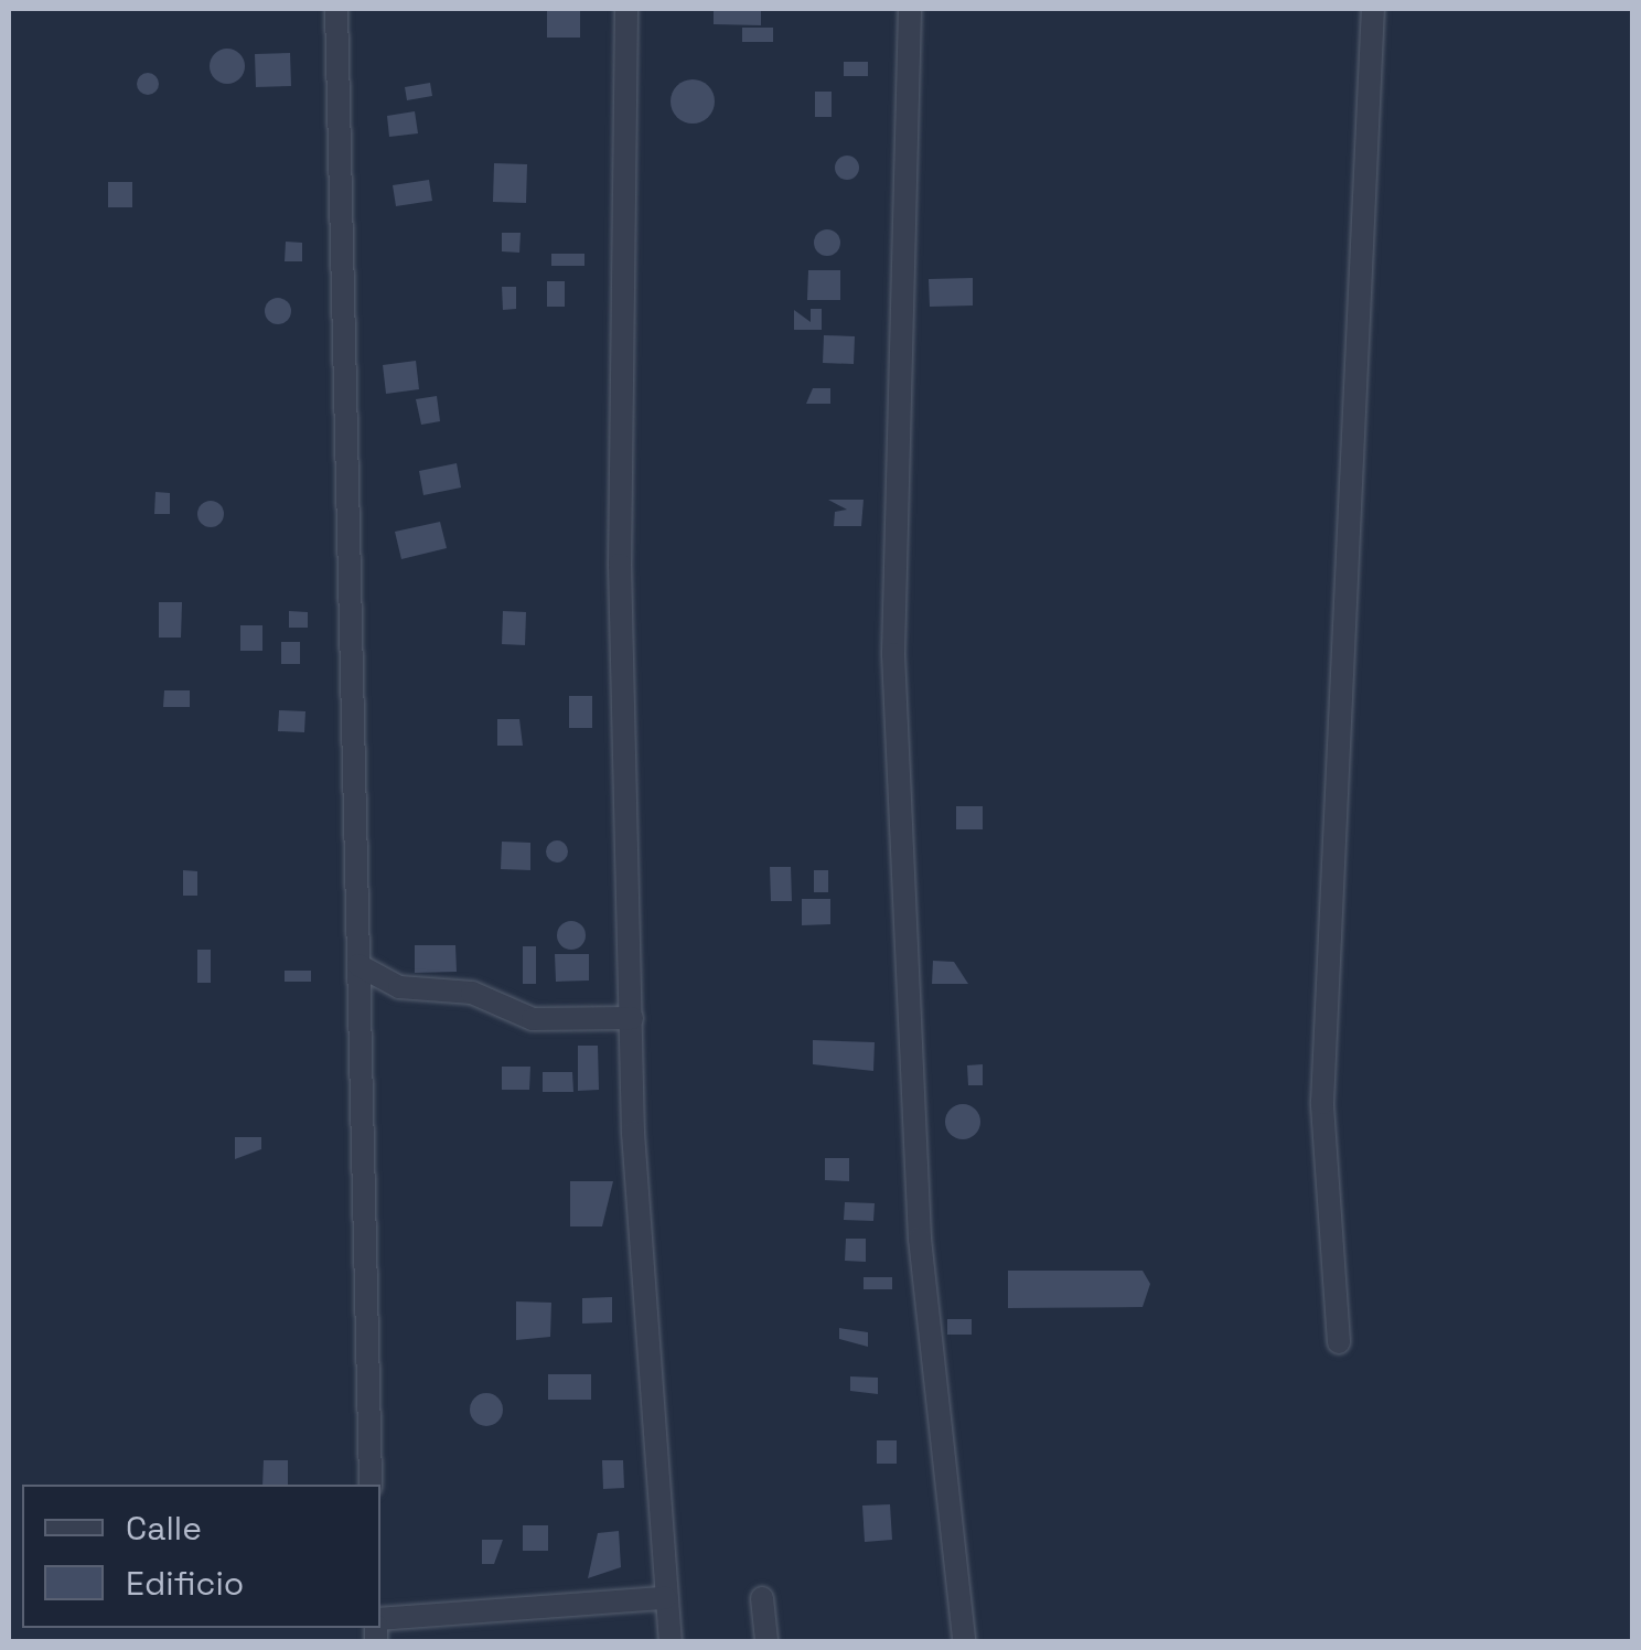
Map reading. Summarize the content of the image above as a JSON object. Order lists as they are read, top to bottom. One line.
{"legend":["Calle","Edificio"]}
